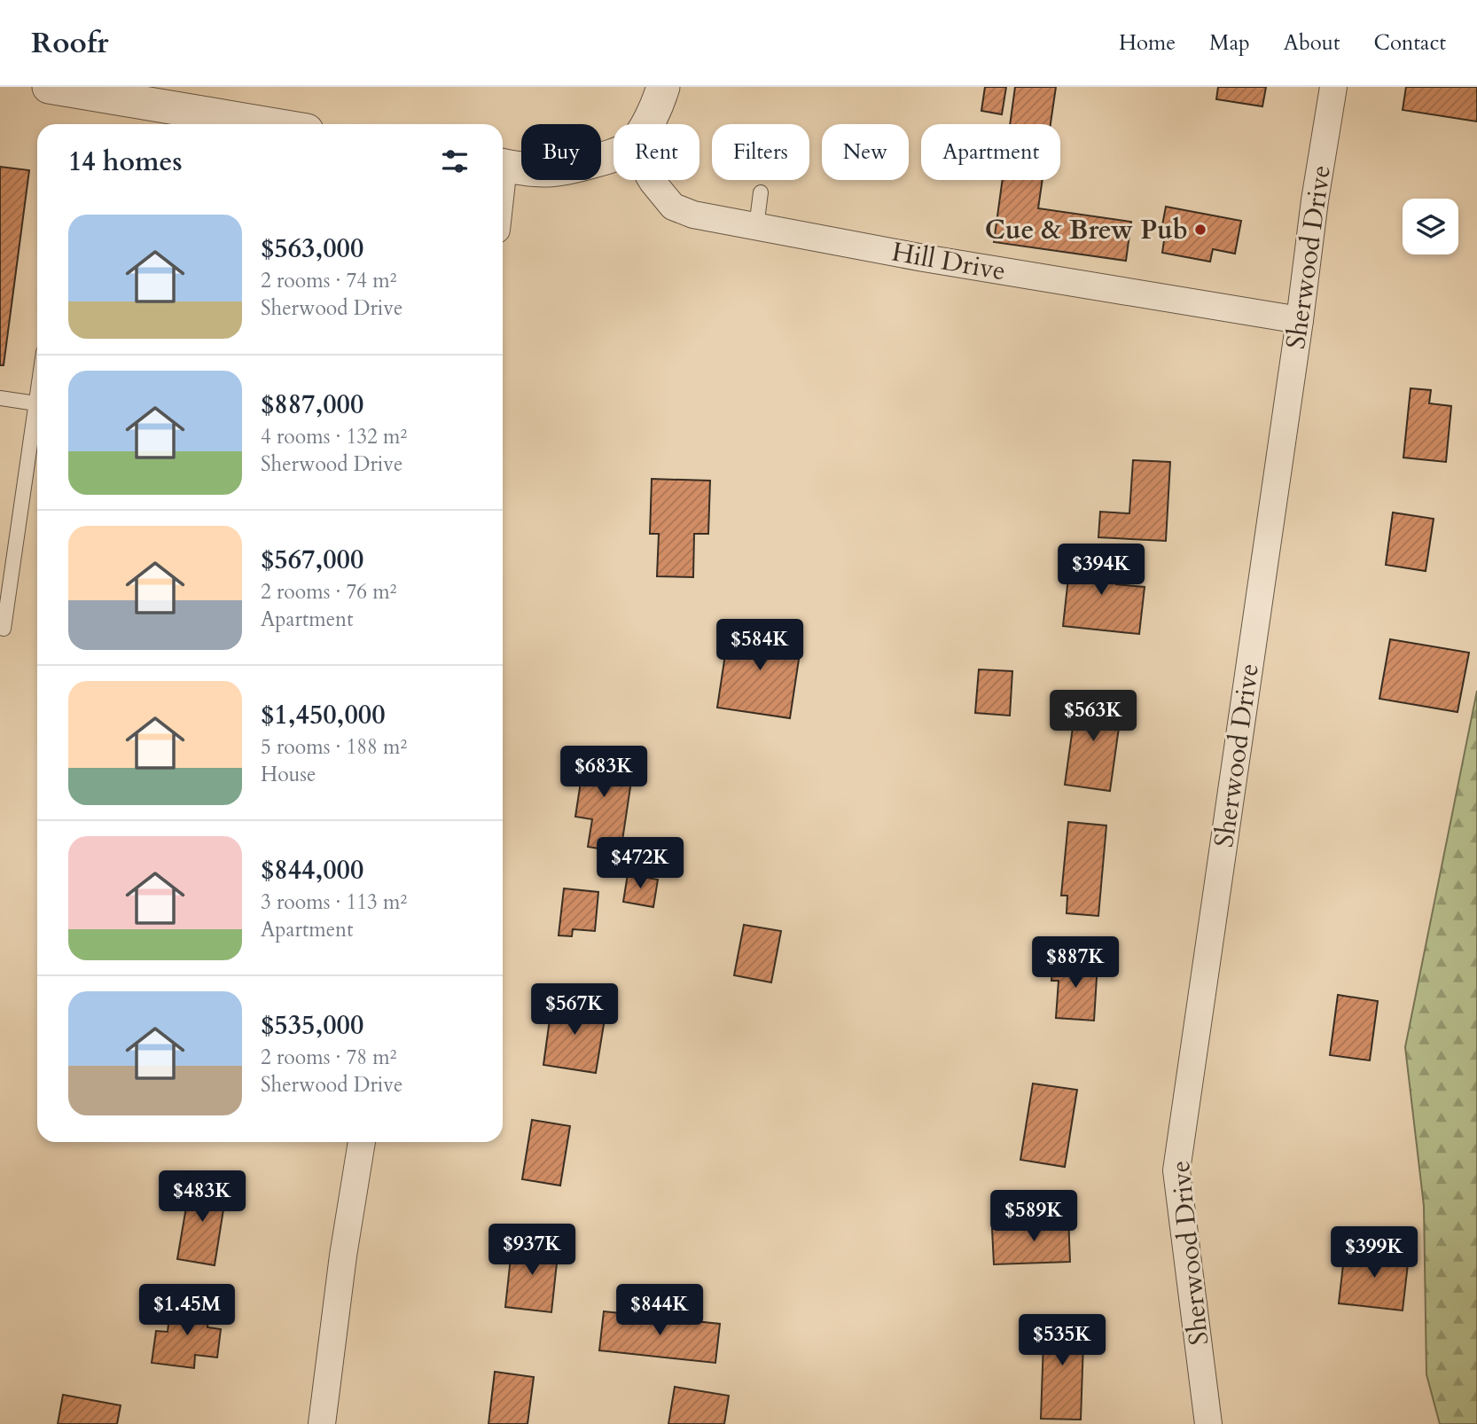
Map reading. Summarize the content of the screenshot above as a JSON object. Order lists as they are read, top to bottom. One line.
{"streets":{"street":["Sherwood Drive","Hill Drive"]},"crossings":[["Sherwood Drive","Hill Drive"]],"places":["Cue & Brew Pub"],"page":{"header":"Roofr","nav":["Home","Map","About","Contact"],"chip":["Buy","Rent","Filters","New","Apartment"],"heading":"14 homes","list":[{"name":"$563,000","note":"2 rooms · 74 m² · Sherwood Drive"},{"name":"$887,000","note":"4 rooms · 132 m² · Sherwood Drive"},{"name":"$567,000","note":"2 rooms · 76 m² · Apartment"},{"name":"$1,450,000","note":"5 rooms · 188 m² · House"},{"name":"$844,000","note":"3 rooms · 113 m² · Apartment"},{"name":"$535,000","note":"2 rooms · 78 m² · Sherwood Drive"}],"price":["$394K","$584K","$563K","$683K","$472K","$887K","$567K","$483K","$589K","$937K","$399K","$1.45M","$844K","$535K"]}}
